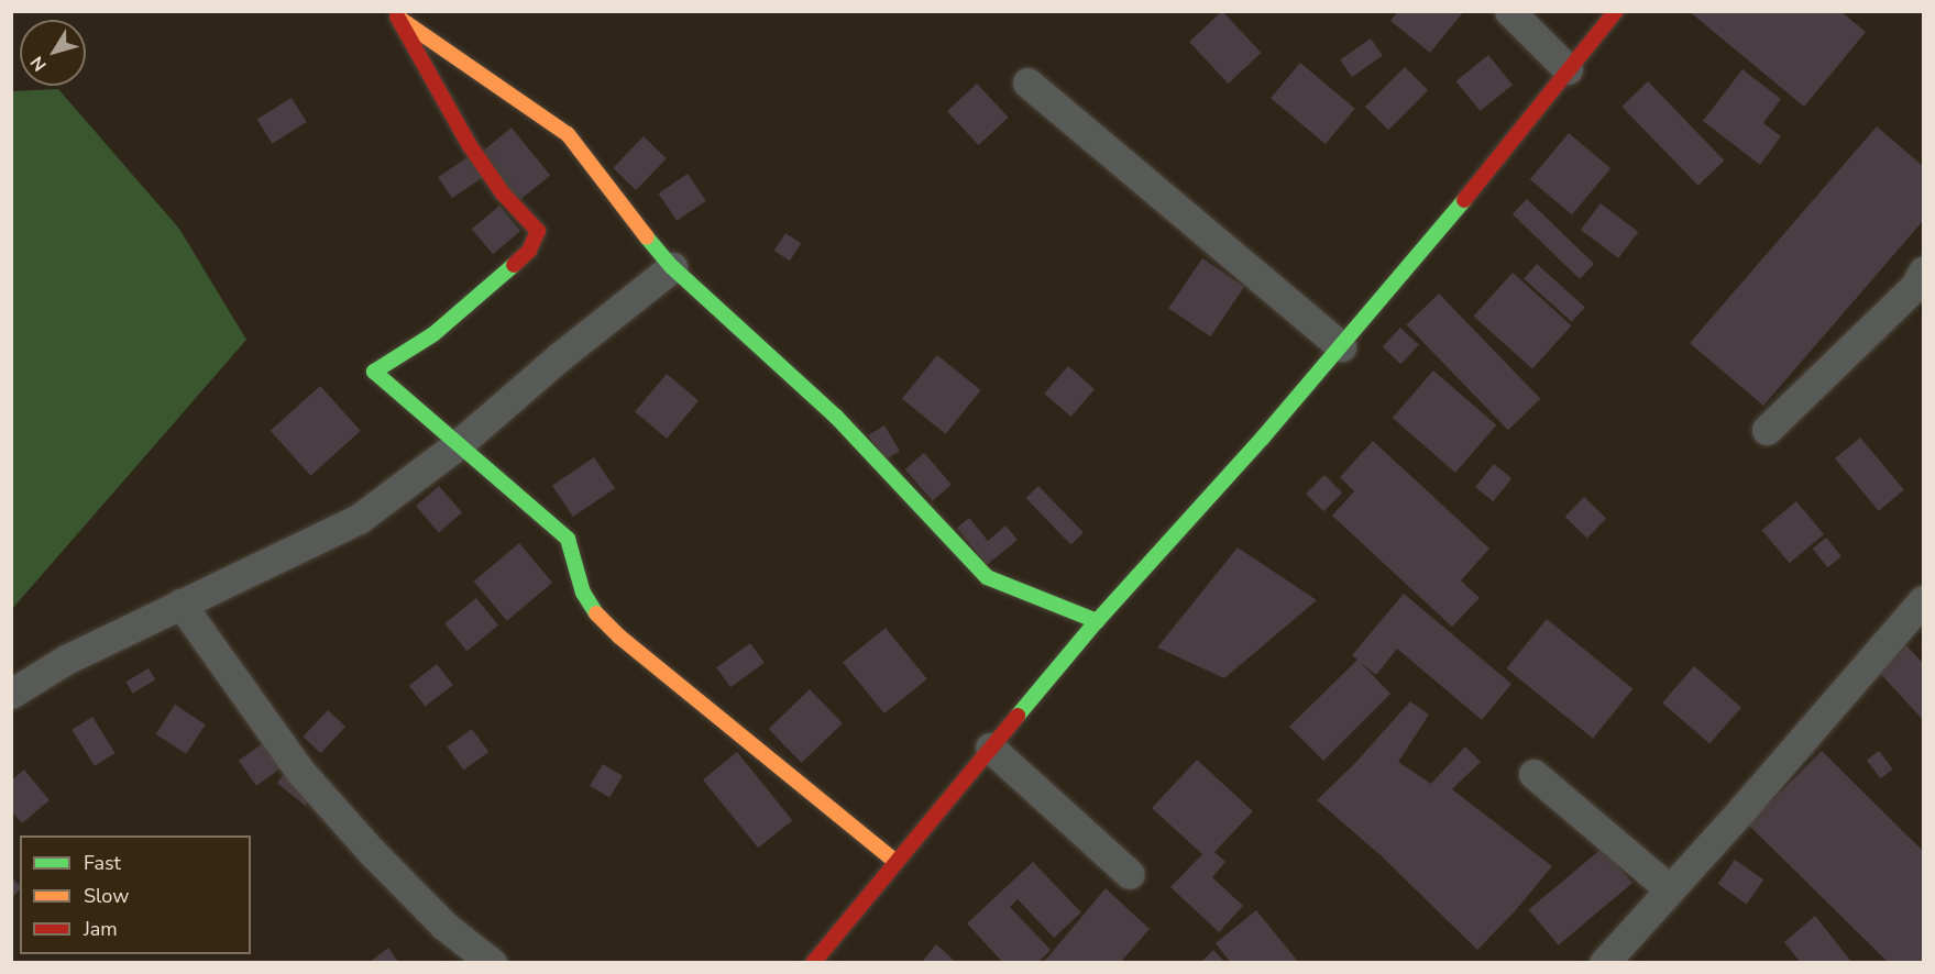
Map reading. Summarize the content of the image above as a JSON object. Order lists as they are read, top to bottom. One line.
{"legend":["Fast","Slow","Jam"],"north":"bottom left"}
